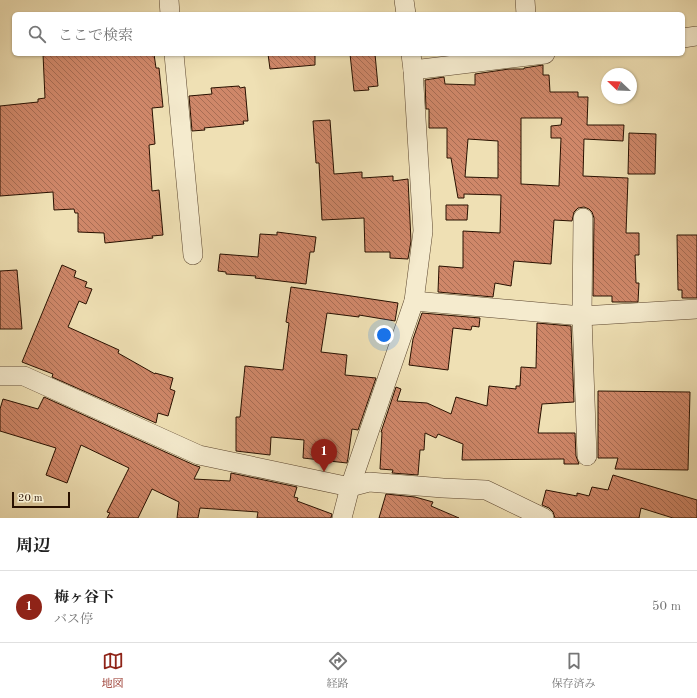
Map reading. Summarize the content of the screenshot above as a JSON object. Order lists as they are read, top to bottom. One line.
{"scale_bar":"20 m","north":"top left","page":{"search":"ここで検索","pins":"1","scale":"20 m","heading":"周辺","list":[{"mark":"1","name":"梅ヶ谷下","note":"バス停","value":"50 m"}],"nav":["地図","経路","保存済み"]}}
